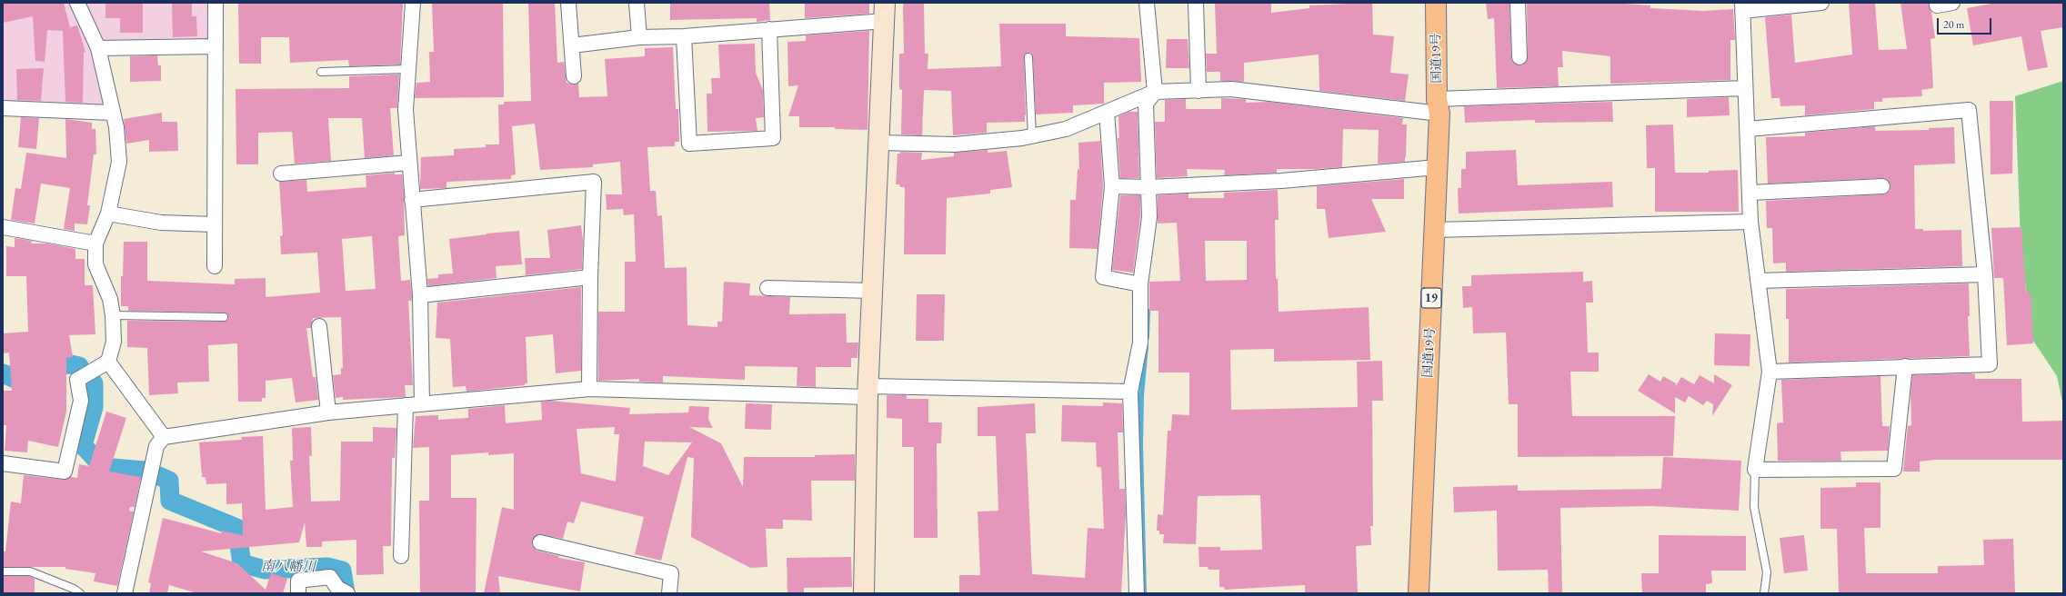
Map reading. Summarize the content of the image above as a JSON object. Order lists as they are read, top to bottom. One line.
{"streets":{"highway":["国道19号","19"]},"water":["南八幡川"],"scale_bar":"20 m"}
